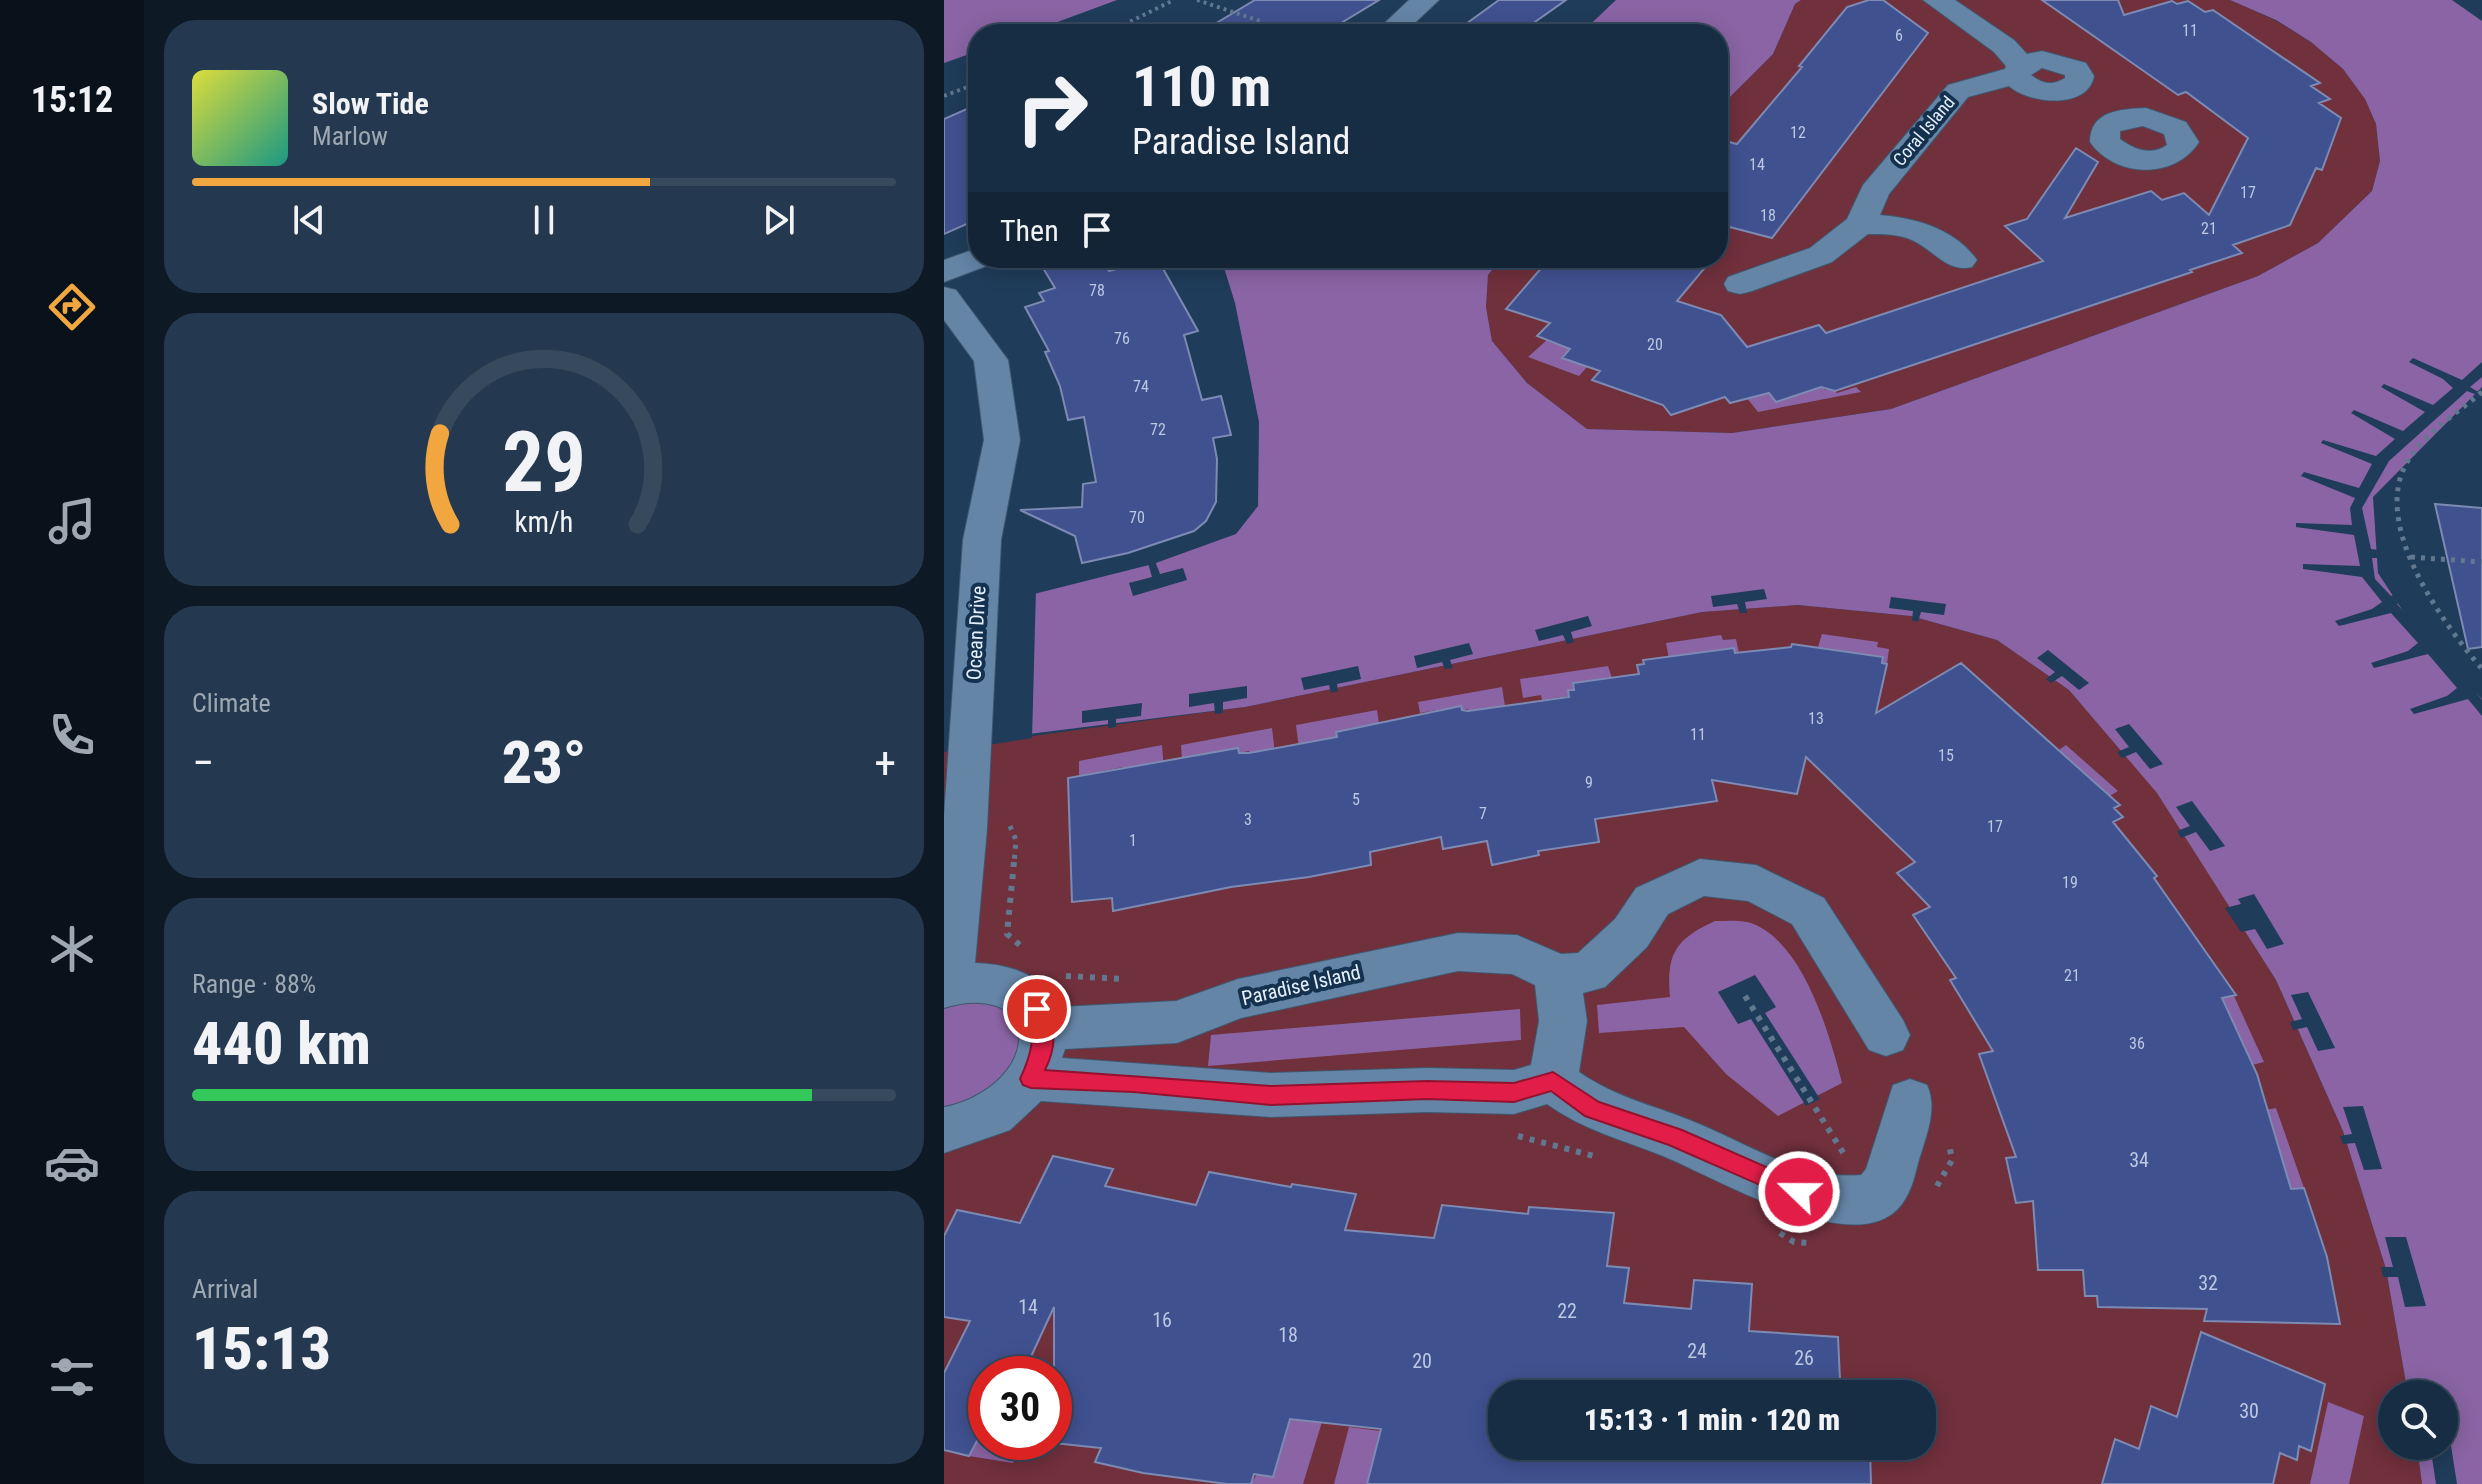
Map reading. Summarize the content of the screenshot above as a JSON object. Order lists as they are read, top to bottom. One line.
{"streets":{"street":["Coral Island","Ocean Drive","Paradise Island"]},"house_numbers":["11","6","12","14","17","18","21","78","76","20","74","72","70","13","11","15","9","5","7","3","17","1","19","21","36","34","32","14","22","16","18","24","26","20","30"],"page":{"tabs":"15:12","turn":["110 m","Paradise Island"],"song":["Slow Tide","Marlow"],"then":"Then","tile":["Climate",["Range · 88%","440 km"],["Arrival","15:13"]],"heat":["−","23°","+"],"limit":"30","trip":"15:13 · 1 min · 120 m","gauge":["29","km/h"]}}
